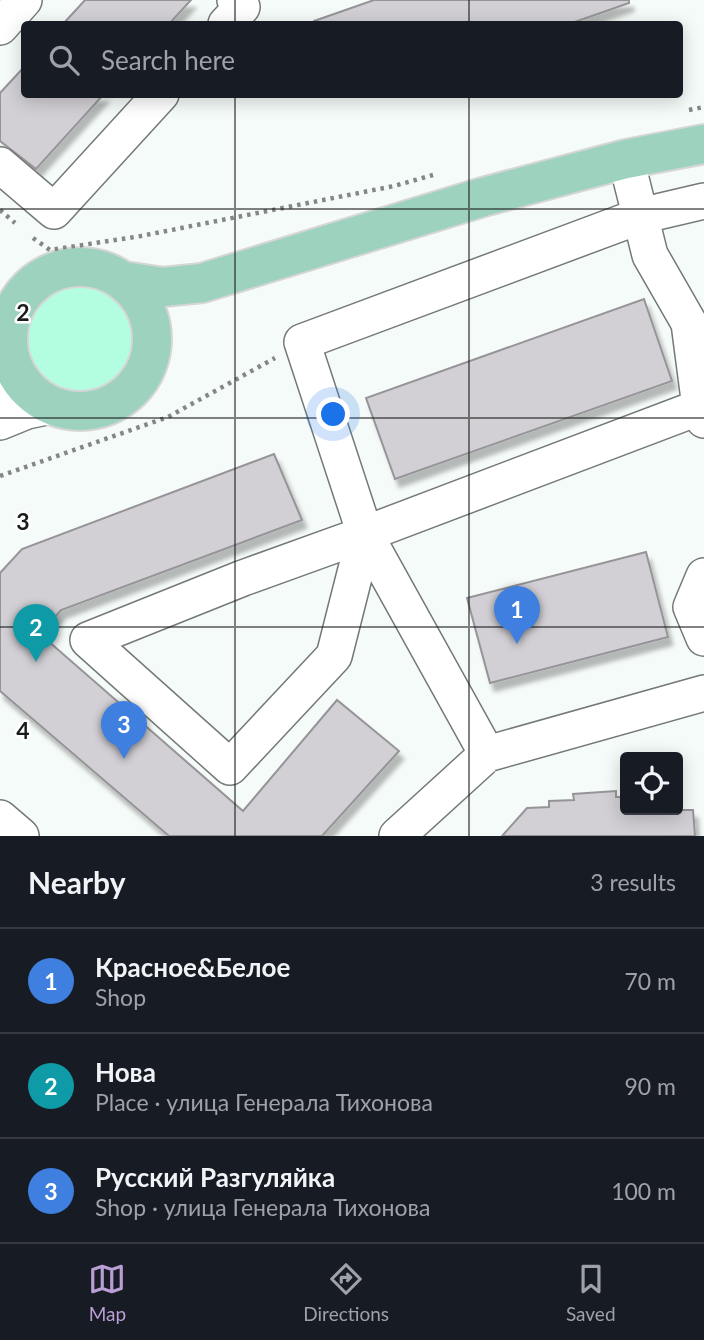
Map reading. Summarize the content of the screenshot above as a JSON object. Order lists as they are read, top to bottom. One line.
{"page":{"search":"Search here","pins":["1","2","3"],"heading":["Nearby","3 results"],"list":[{"mark":"1","name":"Красное&Белое","note":"Shop","value":"70 m"},{"mark":"2","name":"Нова","note":"Place · улица Генерала Тихонова","value":"90 m"},{"mark":"3","name":"Русский Разгуляйка","note":"Shop · улица Генерала Тихонова","value":"100 m"}],"nav":["Map","Directions","Saved"]},"grid":{"rows":["2","3","4"]}}
